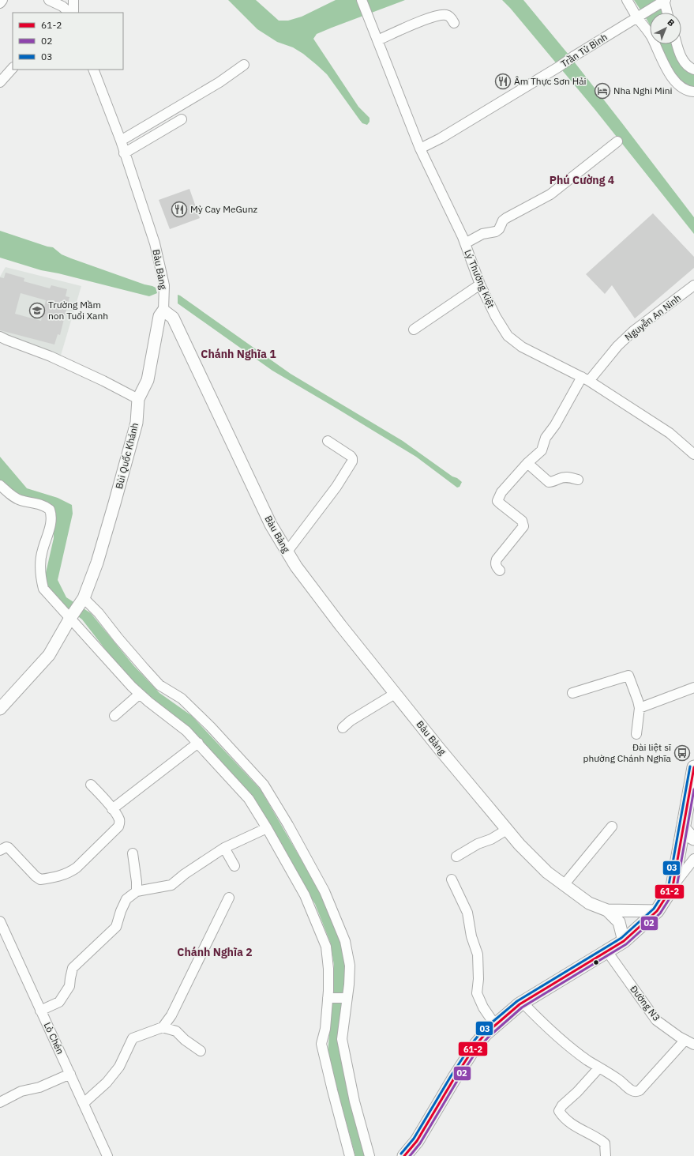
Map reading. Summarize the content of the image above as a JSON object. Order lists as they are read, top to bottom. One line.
{"streets":{"street":["Trần Tử Bình","Bàu Bàng","Lý Thường Kiệt","Nguyễn An Ninh","Bùi Quốc Khánh","Đường N3","Lò Chén"]},"crossings":[["Trần Tử Bình","Lý Thường Kiệt"],["Bàu Bàng","Bùi Quốc Khánh"],["Lý Thường Kiệt","Nguyễn An Ninh"]],"districts":["Phú Cường 4","Chánh Nghĩa 1","Chánh Nghĩa 2"],"places":{"restaurant":["Âm Thực Sơn Hải","Mỳ Cay MeGunz"],"hotel":["Nha Nghi Mini"],"school or university":["Trường Mầm non Tuổi Xanh"],"bus stop":["Đài liệt sĩ phường Chánh Nghĩa"]},"lines":["transit line 03","transit line 61-2","transit line 02"],"legend":["61-2","02","03"],"north":"top right"}
